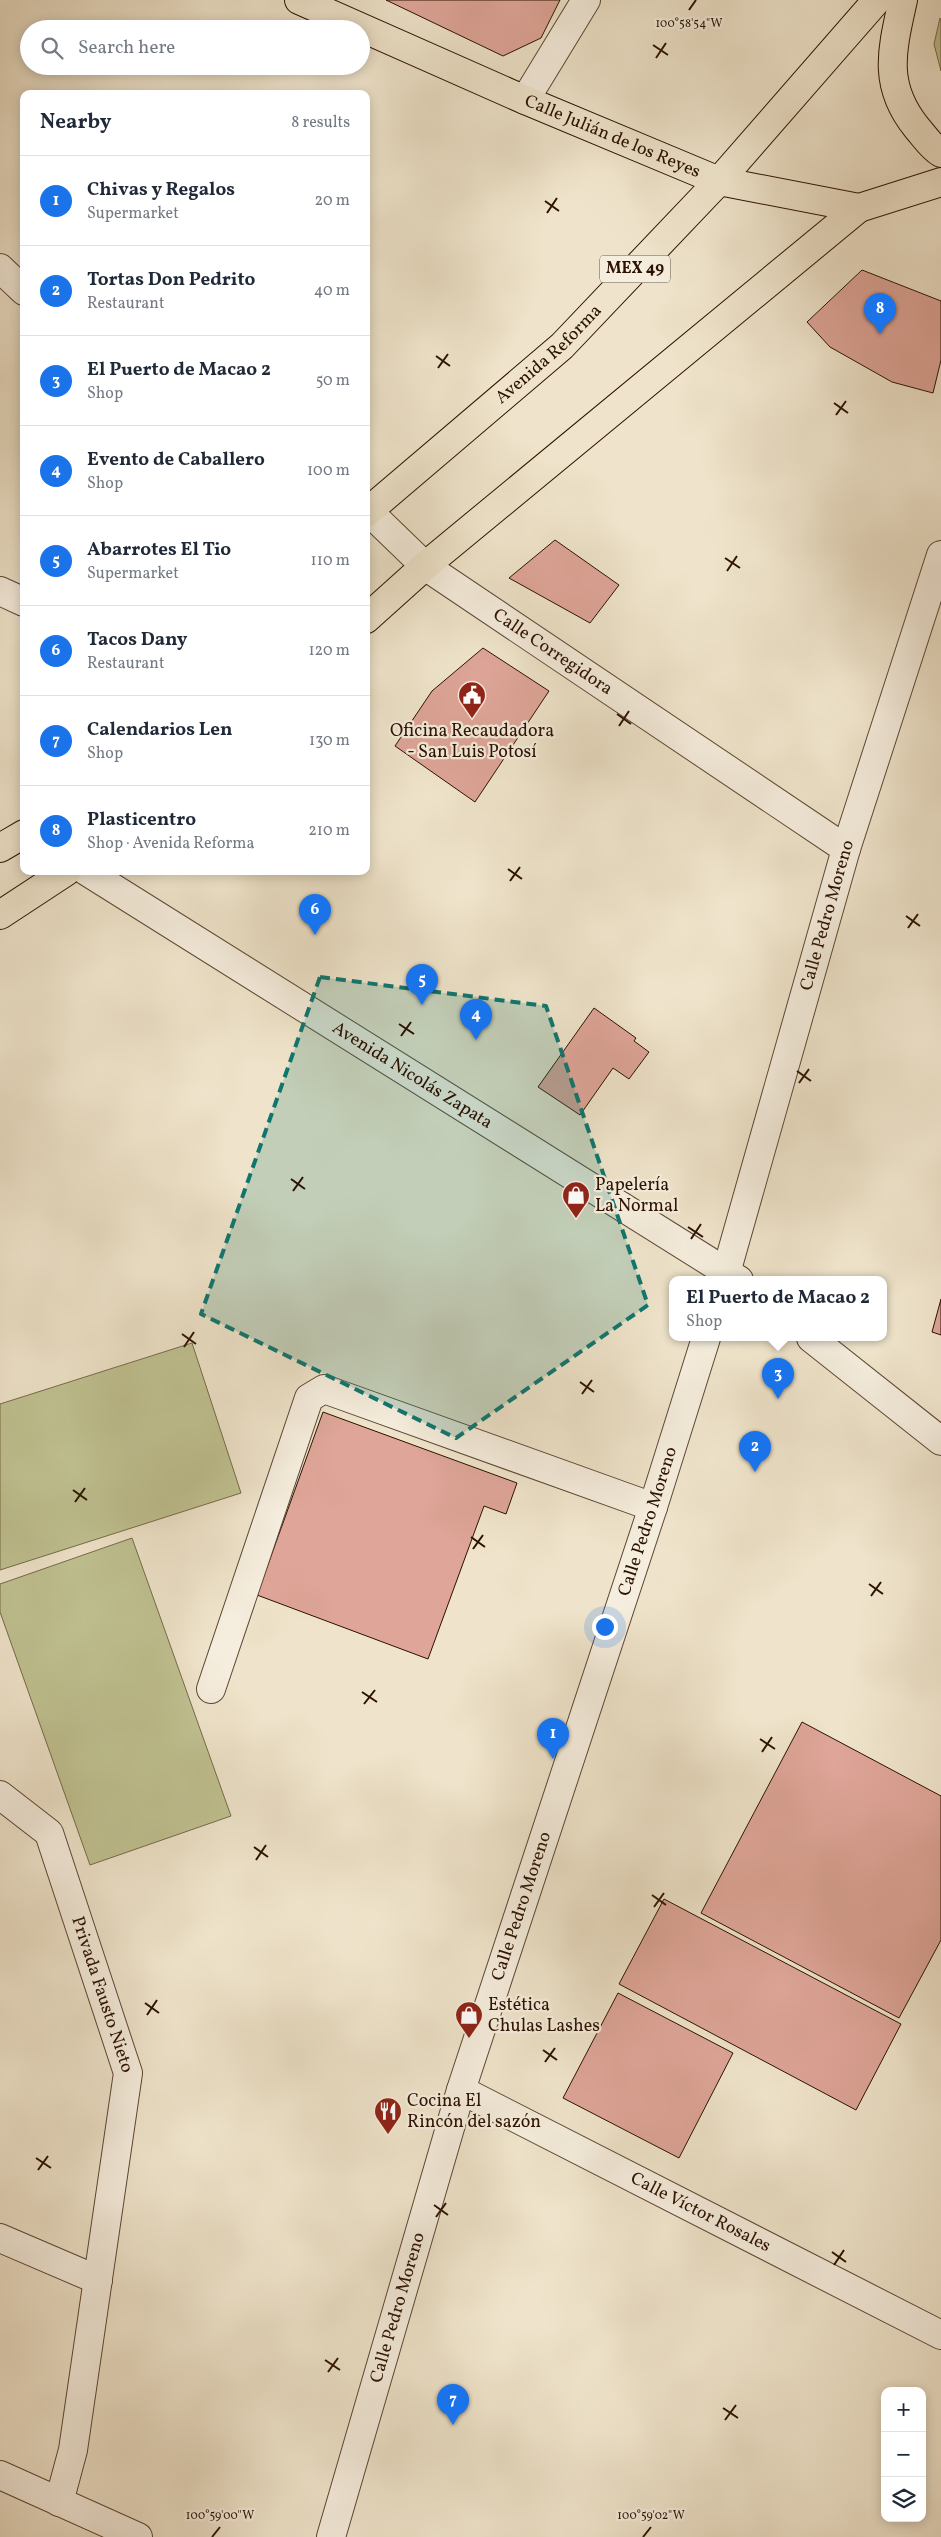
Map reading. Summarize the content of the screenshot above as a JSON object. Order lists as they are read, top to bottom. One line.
{"streets":{"main road":["Calle Julián de los Reyes","MEX 49","Avenida Reforma"],"street":["Calle Corregidora","Calle Pedro Moreno","Avenida Nicolás Zapata","Privada Fausto Nieto","Calle Víctor Rosales"]},"crossings":[["Calle Julián de los Reyes","Avenida Reforma"],["Calle Corregidora","Calle Pedro Moreno"],["Calle Pedro Moreno","Calle Víctor Rosales"]],"places":{"public building":["Oficina Recaudadora - San Luis Potosí"],"shop":["Papelería La Normal","Estética Chulas Lashes"],"restaurant":["Cocina El Rincón del sazón"]},"page":{"search":"Search here","heading":["Nearby","8 results"],"list":[{"mark":"1","name":"Chivas y Regalos","note":"Supermarket","value":"20 m"},{"mark":"2","name":"Tortas Don Pedrito","note":"Restaurant","value":"40 m"},{"mark":"3","name":"El Puerto de Macao 2","note":"Shop","value":"50 m"},{"mark":"4","name":"Evento de Caballero","note":"Shop","value":"100 m"},{"mark":"5","name":"Abarrotes El Tio","note":"Supermarket","value":"110 m"},{"mark":"6","name":"Tacos Dany","note":"Restaurant","value":"120 m"},{"mark":"7","name":"Calendarios Len","note":"Shop","value":"130 m"},{"mark":"8","name":"Plasticentro","note":"Shop · Avenida Reforma","value":"210 m"}],"pins":["8","6","5","4","3","2","1","7"],"popup":["El Puerto de Macao 2","Shop"],"map_buttons":["+","−"]},"coordinates":["100°58'54\"W","100°59'00\"W","100°59'02\"W"]}
